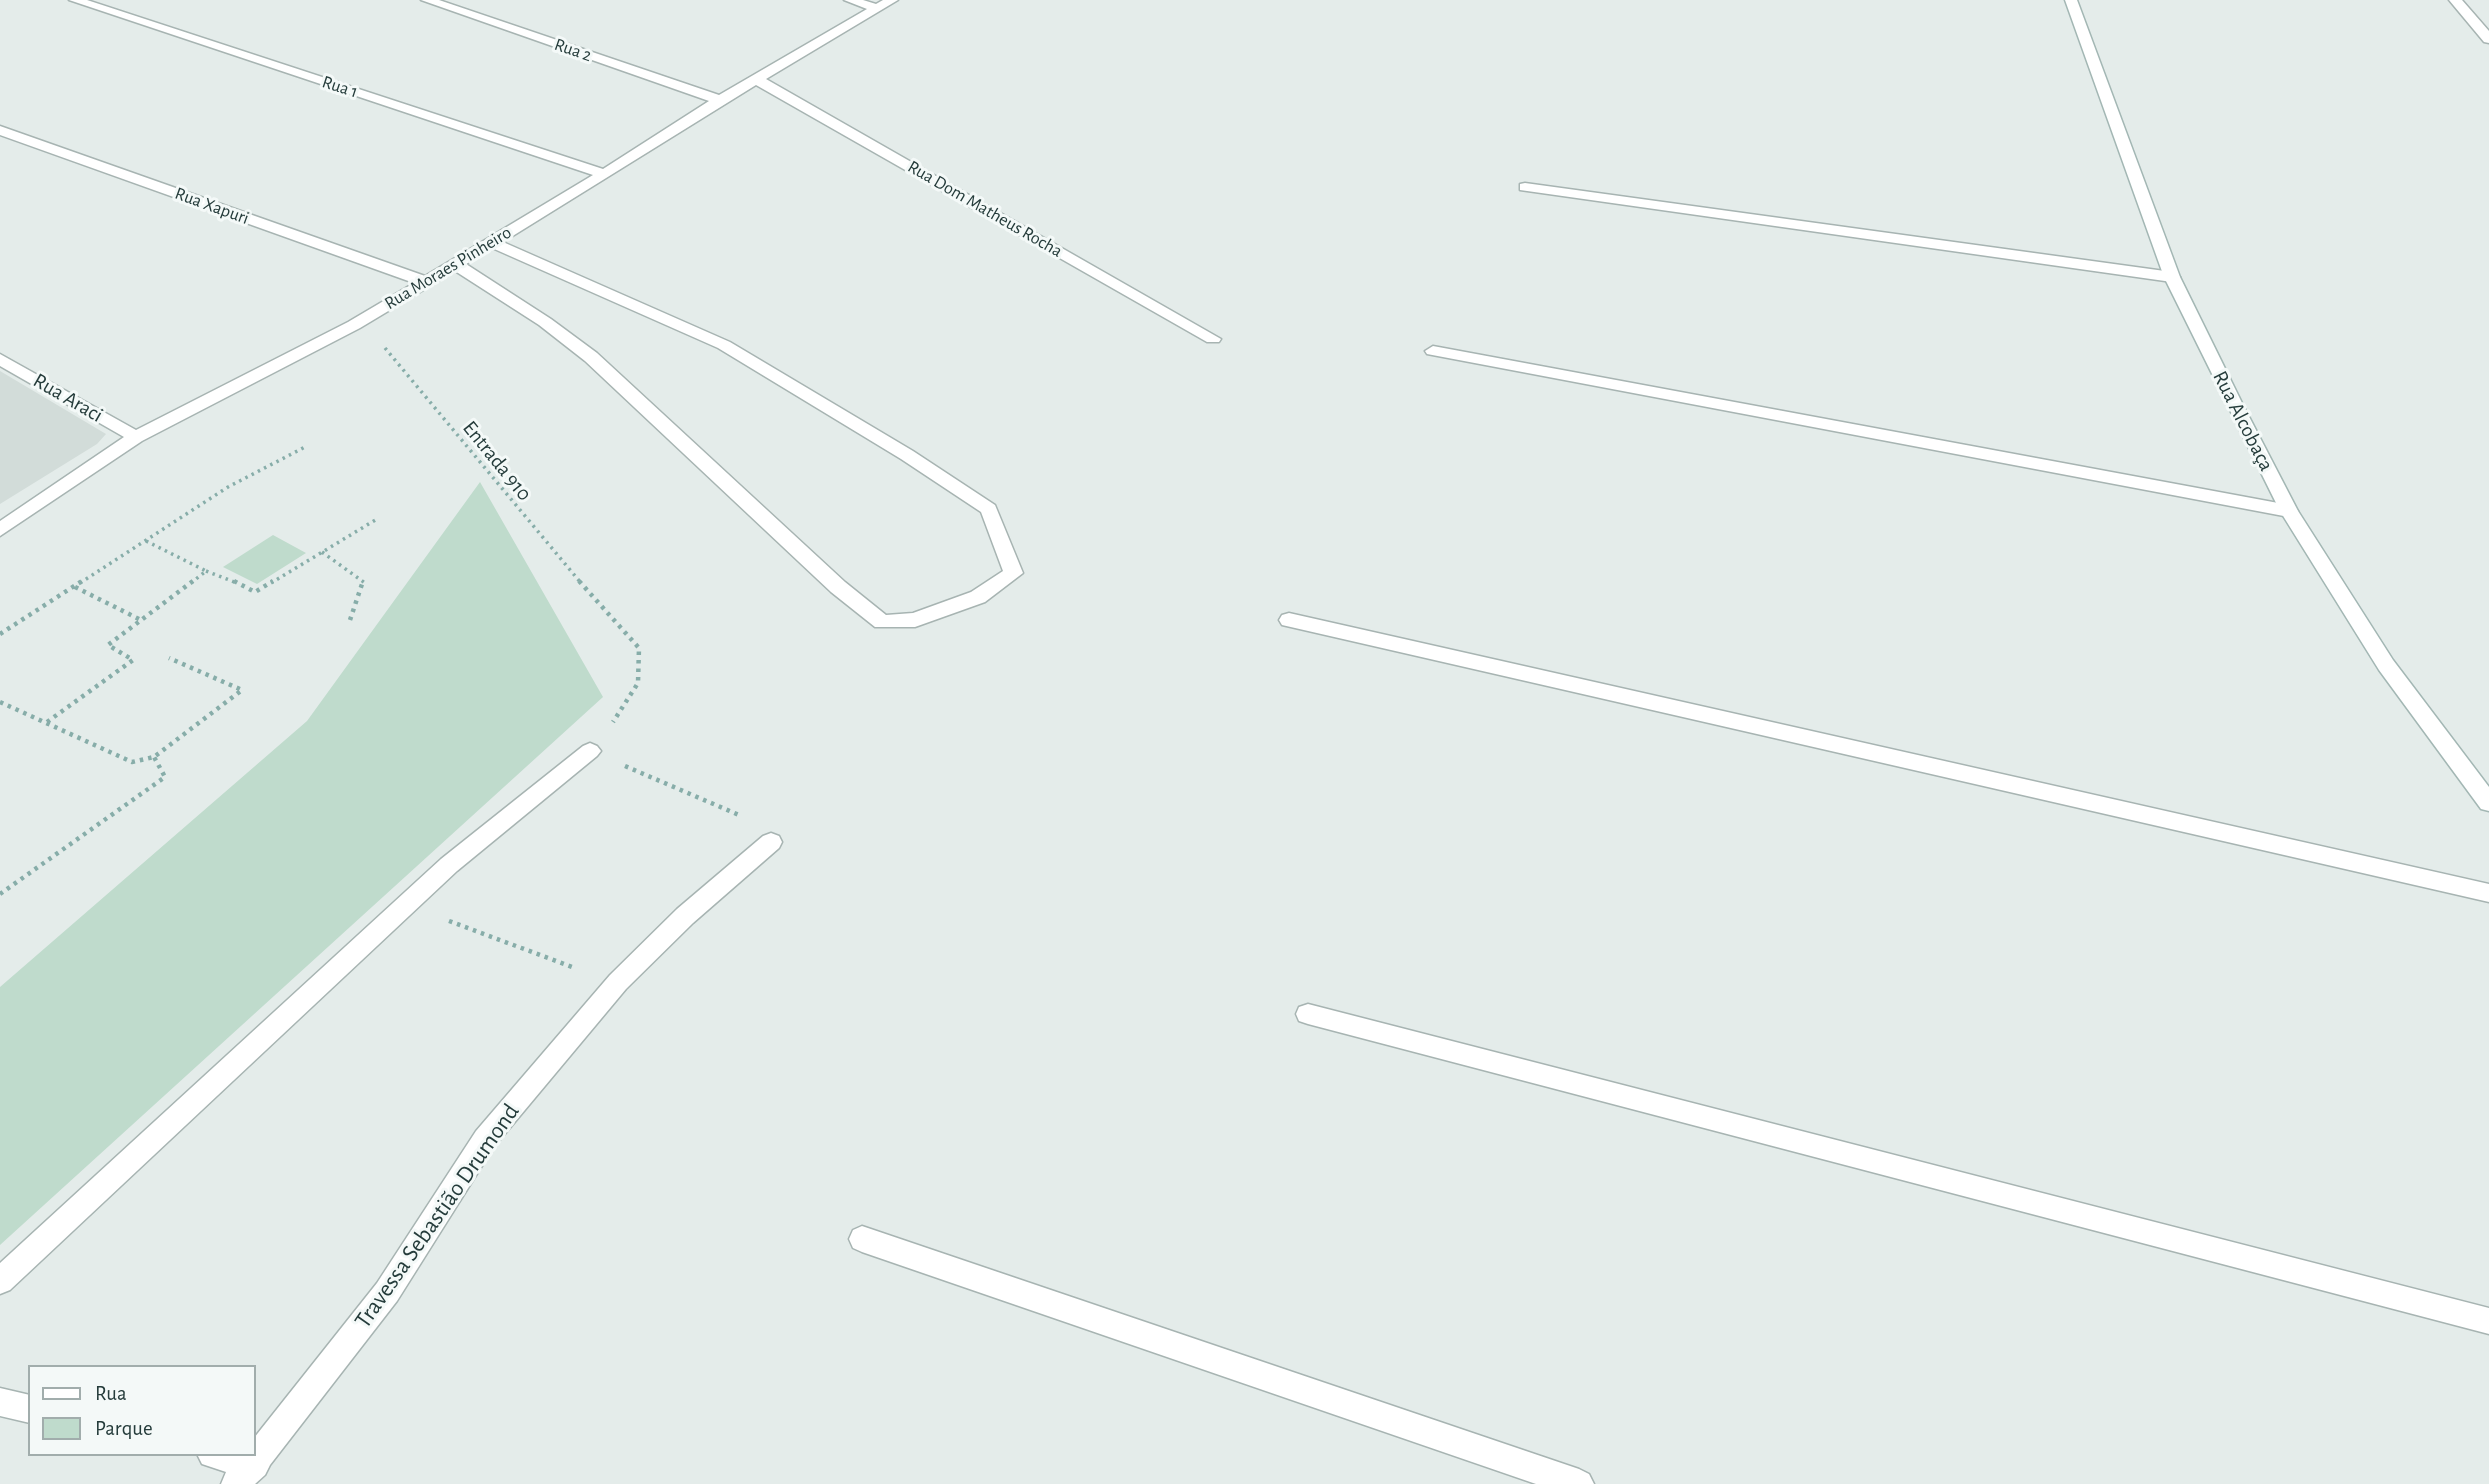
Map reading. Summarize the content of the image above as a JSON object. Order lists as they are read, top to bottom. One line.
{"streets":{"street":["Rua 2","Rua 1","Rua Xapuri","Rua Dom Matheus Rocha","Rua Moraes Pinheiro","Rua Araci","Rua Alcobaça","Travessa Sebastião Drumond"],"path":["Entrada 910"]},"crossings":[["Rua 2","Rua Moraes Pinheiro"],["Rua 1","Rua Moraes Pinheiro"],["Rua Xapuri","Rua Moraes Pinheiro"],["Rua Dom Matheus Rocha","Rua Moraes Pinheiro"],["Rua Moraes Pinheiro","Rua Araci"],["Rua Moraes Pinheiro","Entrada 910"]],"legend":["Rua","Parque"]}
